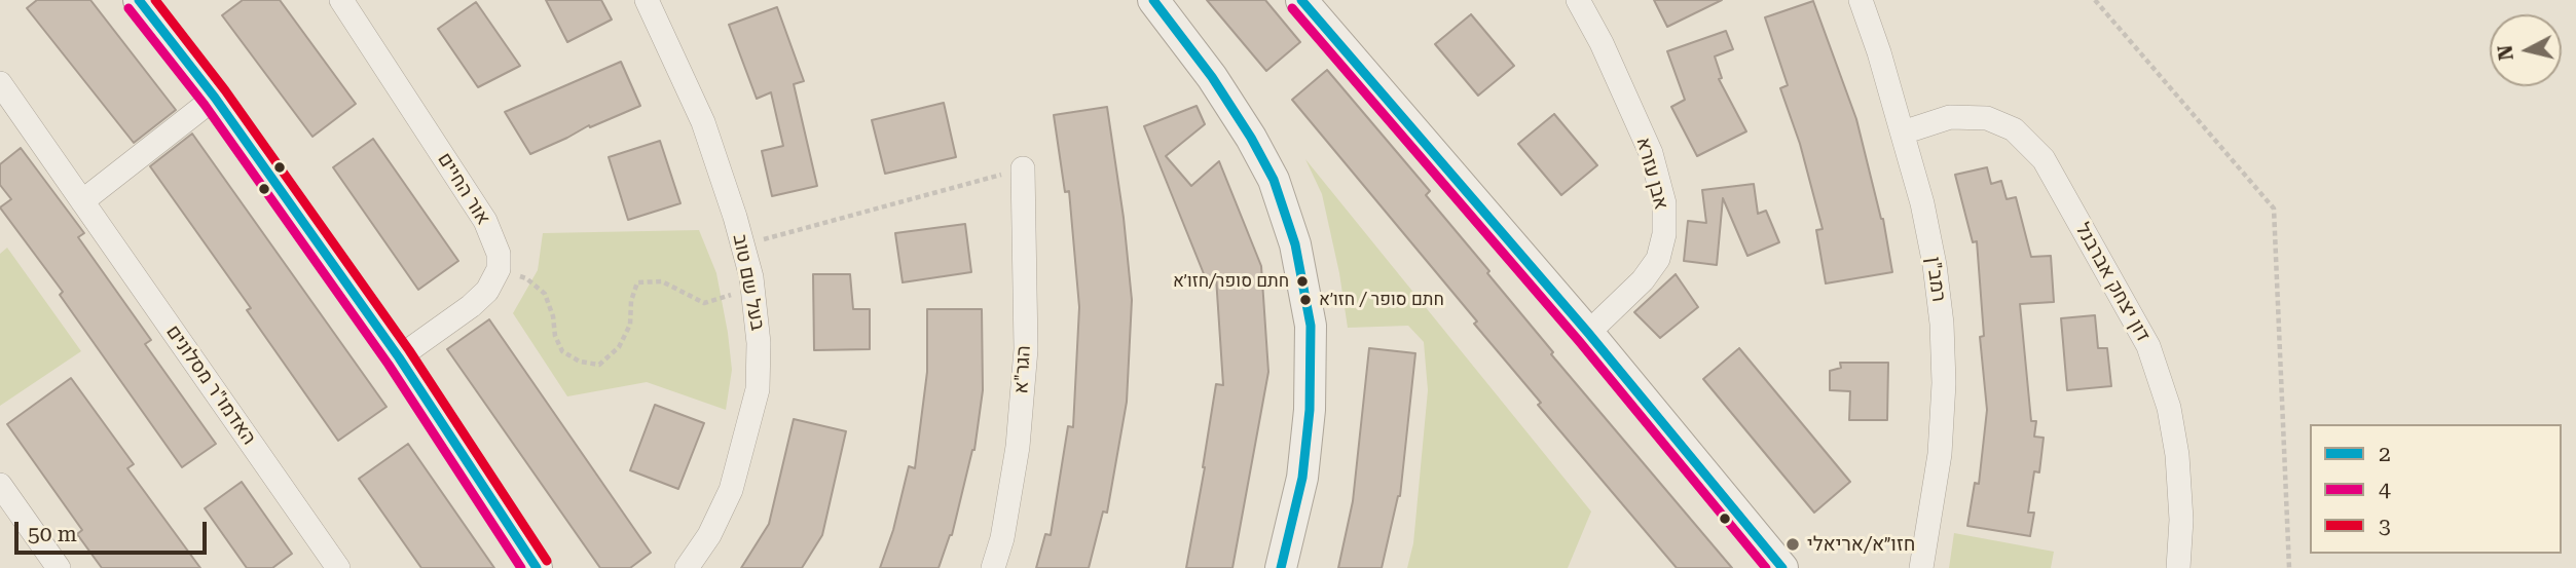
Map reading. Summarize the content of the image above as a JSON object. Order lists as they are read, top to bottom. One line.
{"streets":{"street":["אבן עזרא","אור החיים","רמב\"ן","בעל שם טוב","דון יצחק אברבנל","הגר\"א","האדמו\"ר מסלונים"]},"crossings":[["רמב\"ן","דון יצחק אברבנל"]],"places":["חתם סופר/חזו׳א","חתם סופר / חזו׳א","חזו״א/אריאלי"],"lines":["transit line 2","transit line 3","transit line 4"],"legend":["2","4","3"],"scale_bar":"50 m","north":"left"}
